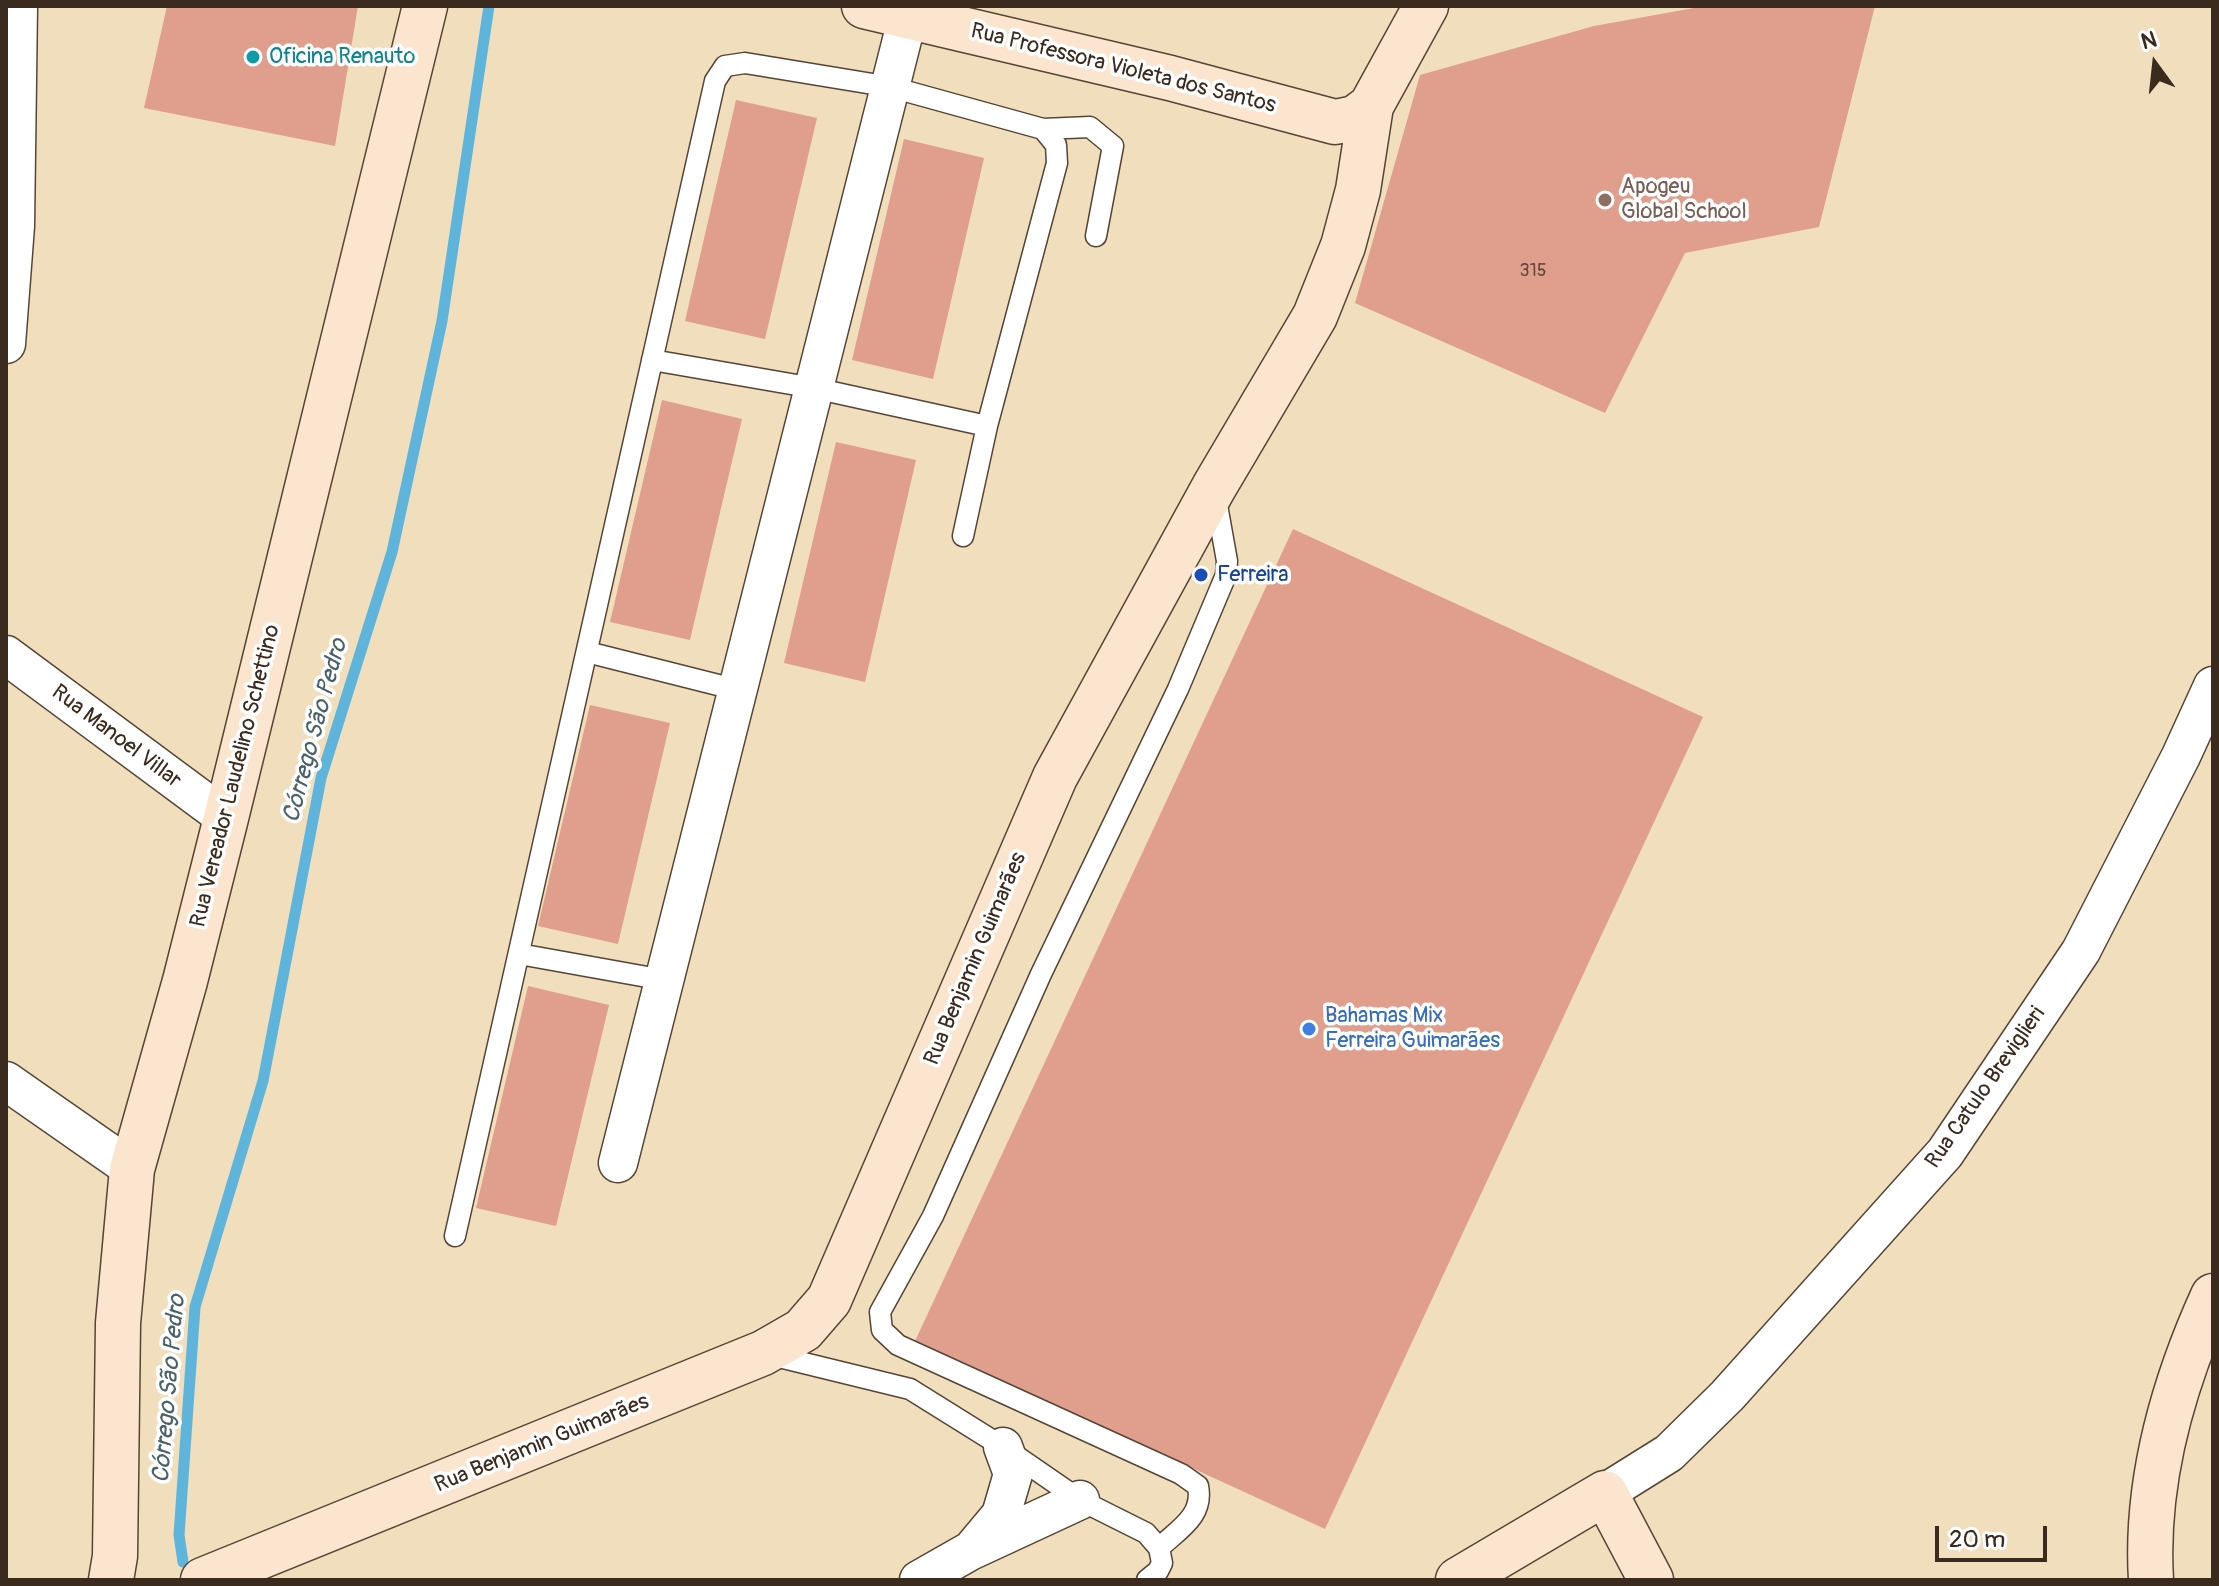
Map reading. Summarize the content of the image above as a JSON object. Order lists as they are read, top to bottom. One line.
{"streets":{"street":["Rua Professora Violeta dos Santos","Rua Manoel Villar","Rua Vereador Laudelino Schettino","Rua Benjamin Guimarães","Rua Catulo Breviglieri"]},"crossings":[["Rua Professora Violeta dos Santos","Rua Benjamin Guimarães"],["Rua Manoel Villar","Rua Vereador Laudelino Schettino"]],"water":["Córrego São Pedro"],"places":["Oficina Renauto","Apogeu Global School","Ferreira","Bahamas Mix Ferreira Guimarães"],"house_numbers":["315"],"scale_bar":"20 m","north":"top"}
